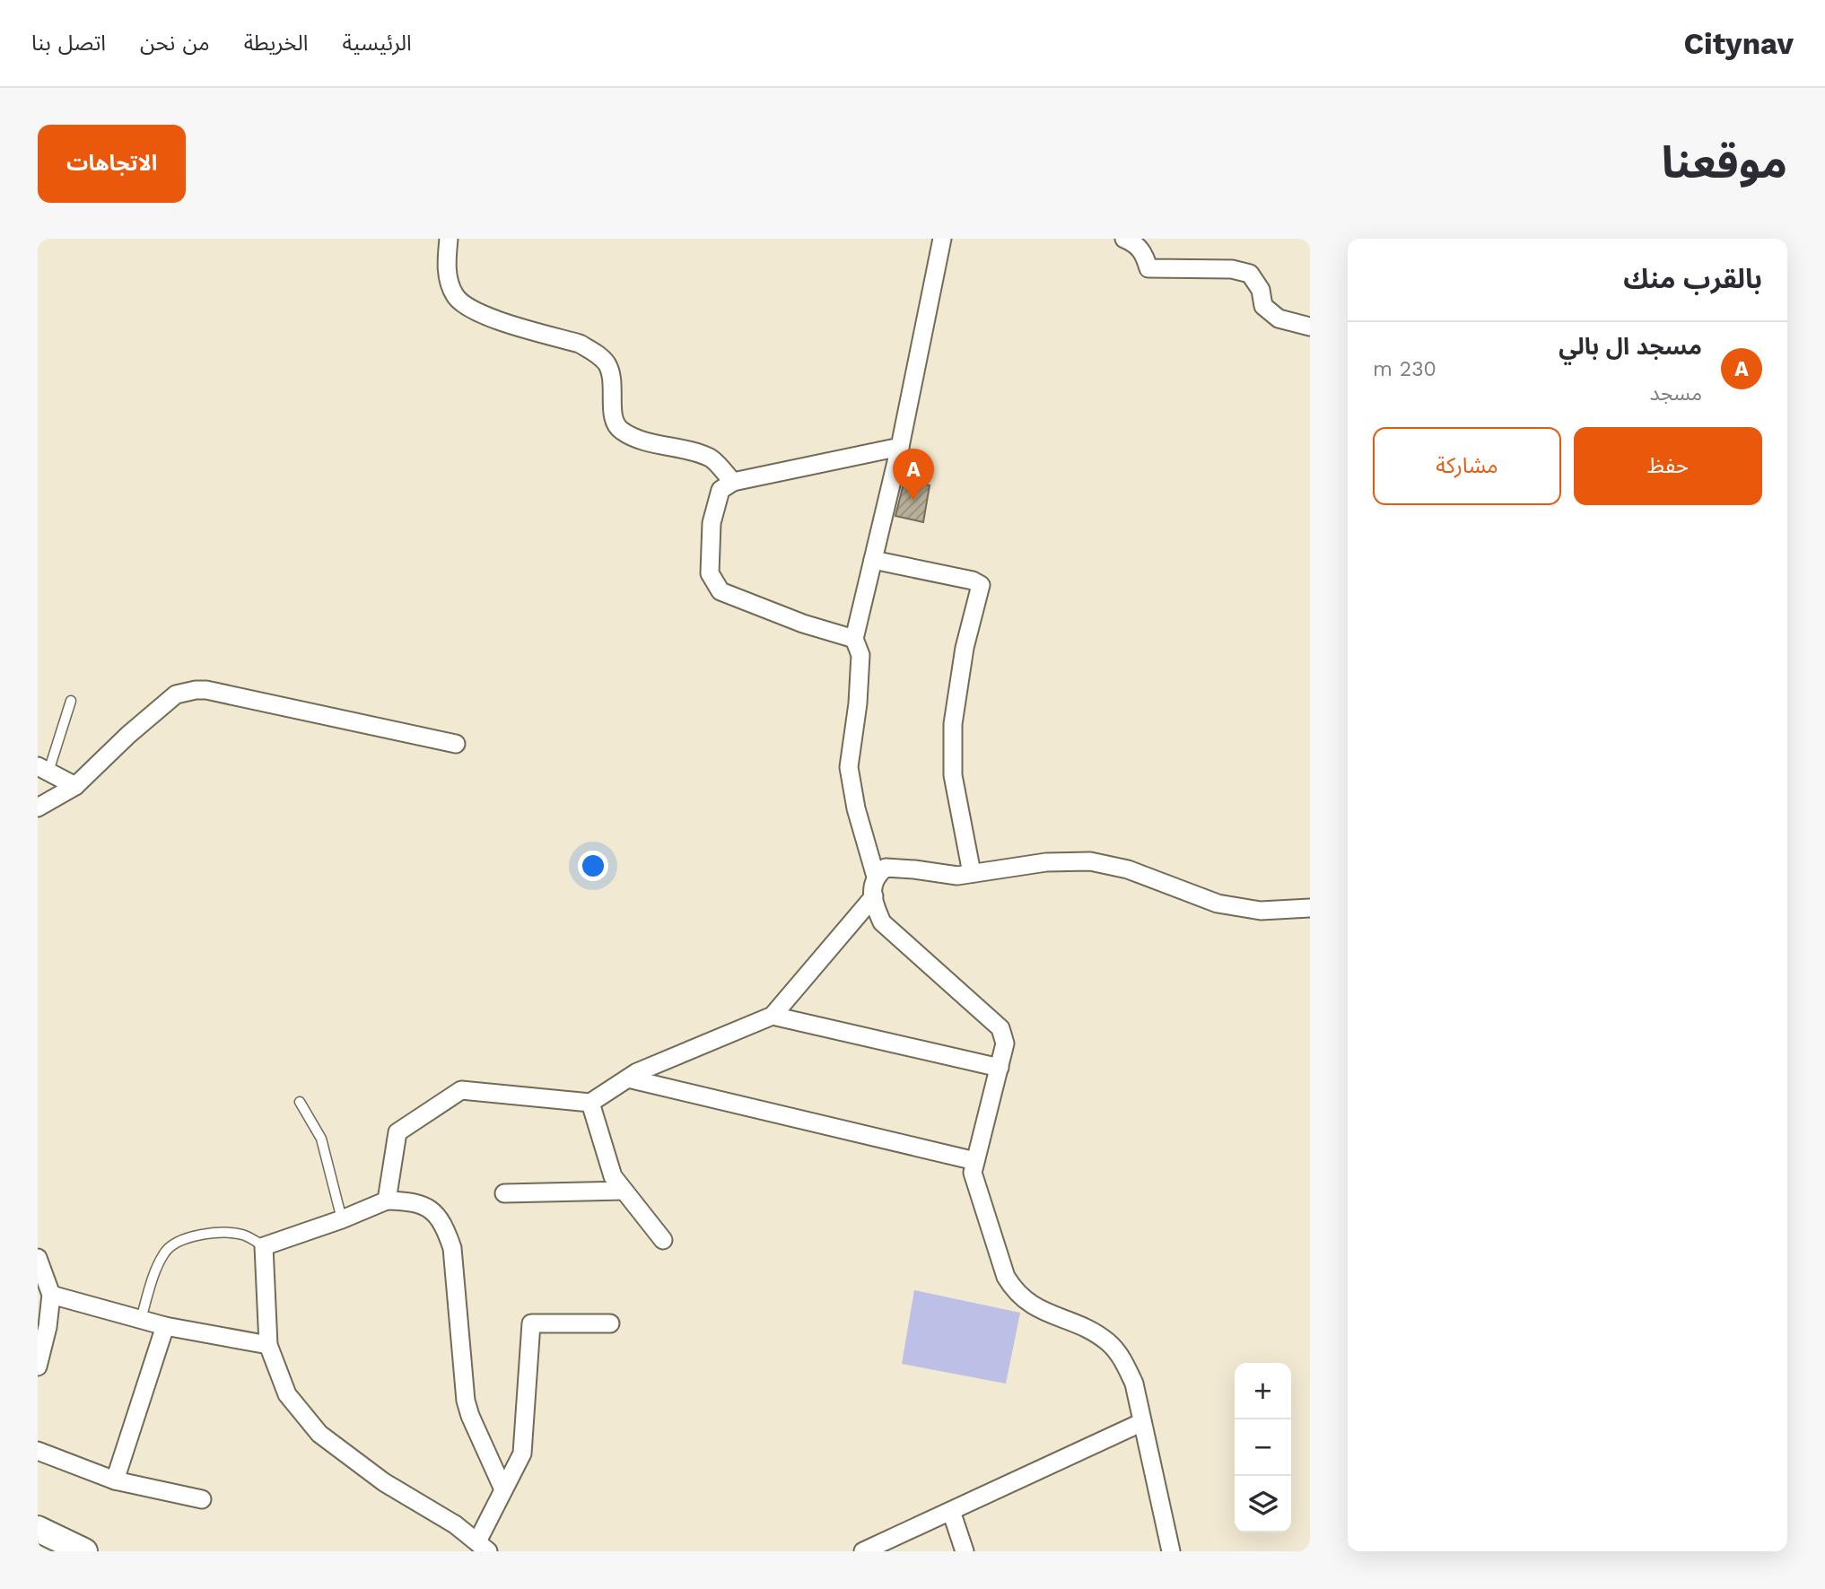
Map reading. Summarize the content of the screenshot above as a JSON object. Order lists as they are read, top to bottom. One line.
{"page":{"header":"Citynav","nav":["الرئيسية","الخريطة","من نحن","اتصل بنا"],"title":"موقعنا","buttons":["الاتجاهات",["حفظ","مشاركة"]],"heading":"بالقرب منك","list":[{"mark":"A","name":"مسجد ال بالي","note":"مسجد","value":"230 m"}],"pins":"A","map_buttons":["+","−"]}}
